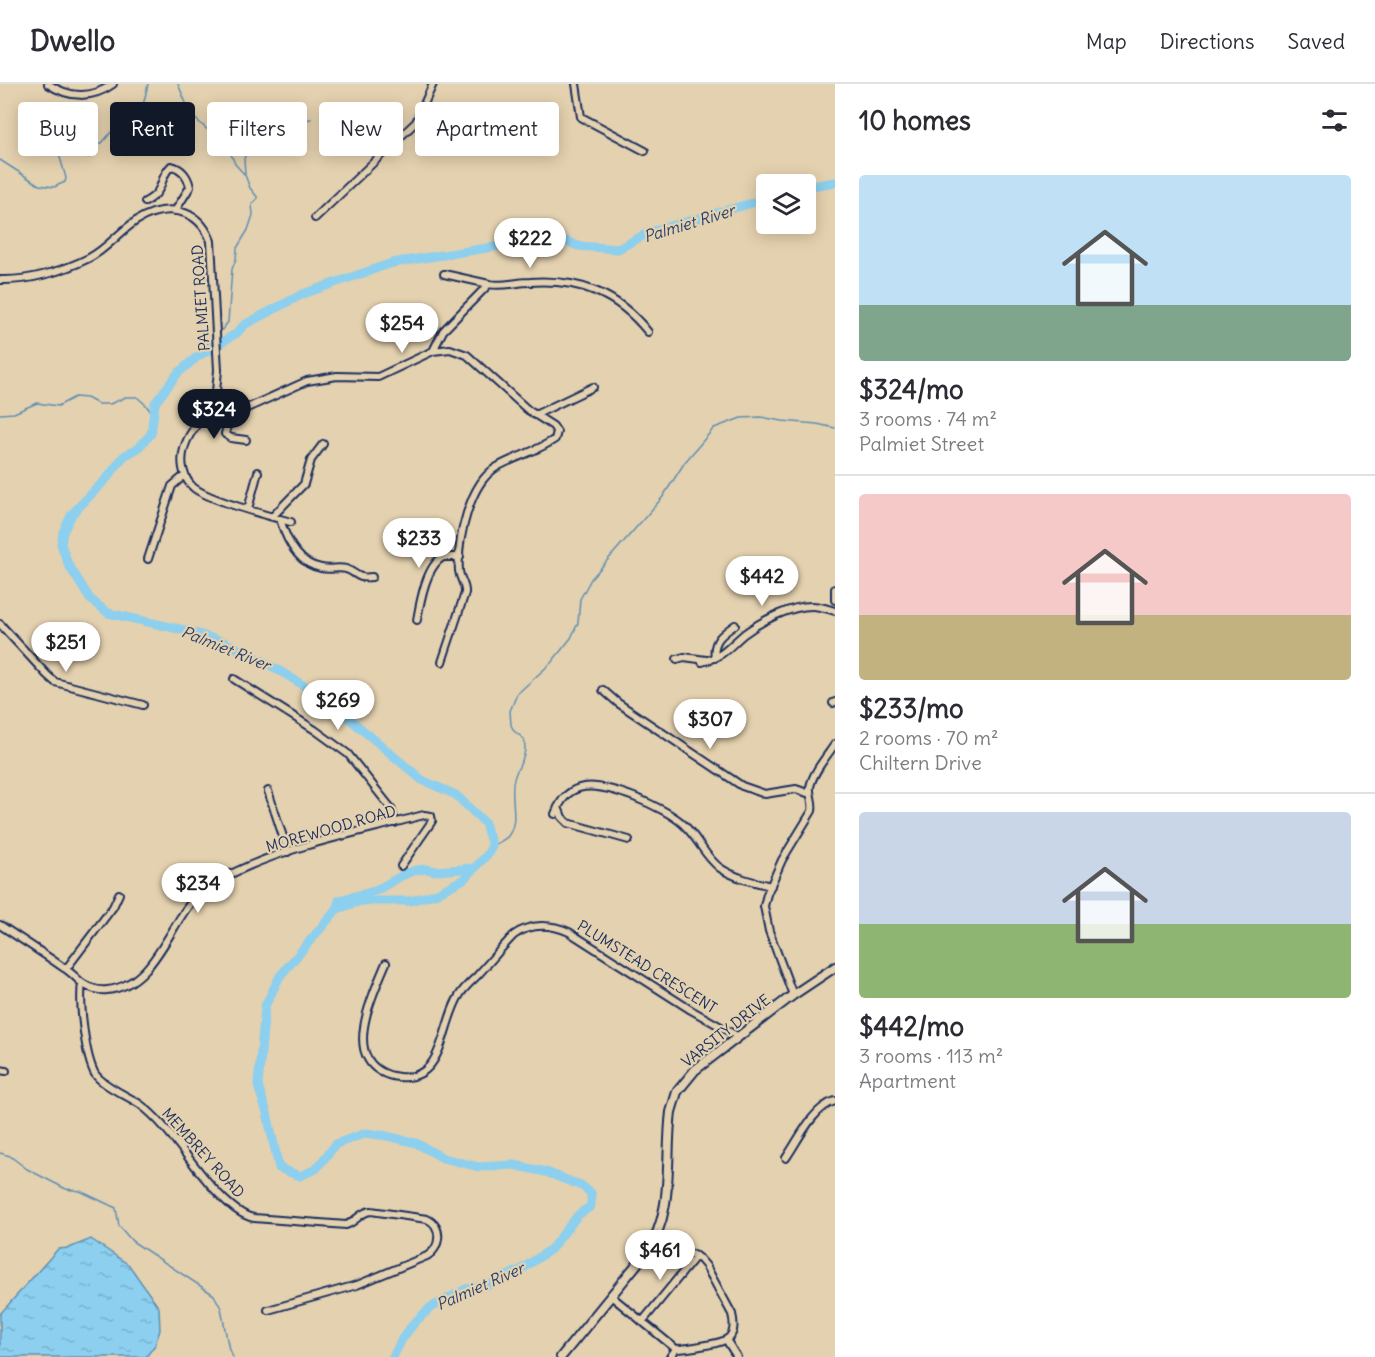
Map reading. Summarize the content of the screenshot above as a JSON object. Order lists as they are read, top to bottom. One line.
{"streets":{"street":["PALMIET ROAD","MOREWOOD ROAD","PLUMSTEAD CRESCENT","VARSITY DRIVE","MEMBREY ROAD"]},"crossings":[["MOREWOOD ROAD","MEMBREY ROAD"],["PLUMSTEAD CRESCENT","VARSITY DRIVE"]],"water":["Palmiet River"],"page":{"header":"Dwello","nav":["Map","Directions","Saved"],"heading":"10 homes","chip":["Buy","Rent","Filters","New","Apartment"],"list":[{"name":"$324/mo","note":"3 rooms · 74 m² · Palmiet Street"},{"name":"$233/mo","note":"2 rooms · 70 m² · Chiltern Drive"},{"name":"$442/mo","note":"3 rooms · 113 m² · Apartment"}],"price":["$222","$254","$324","$233","$442","$251","$269","$307","$234","$461"]}}
